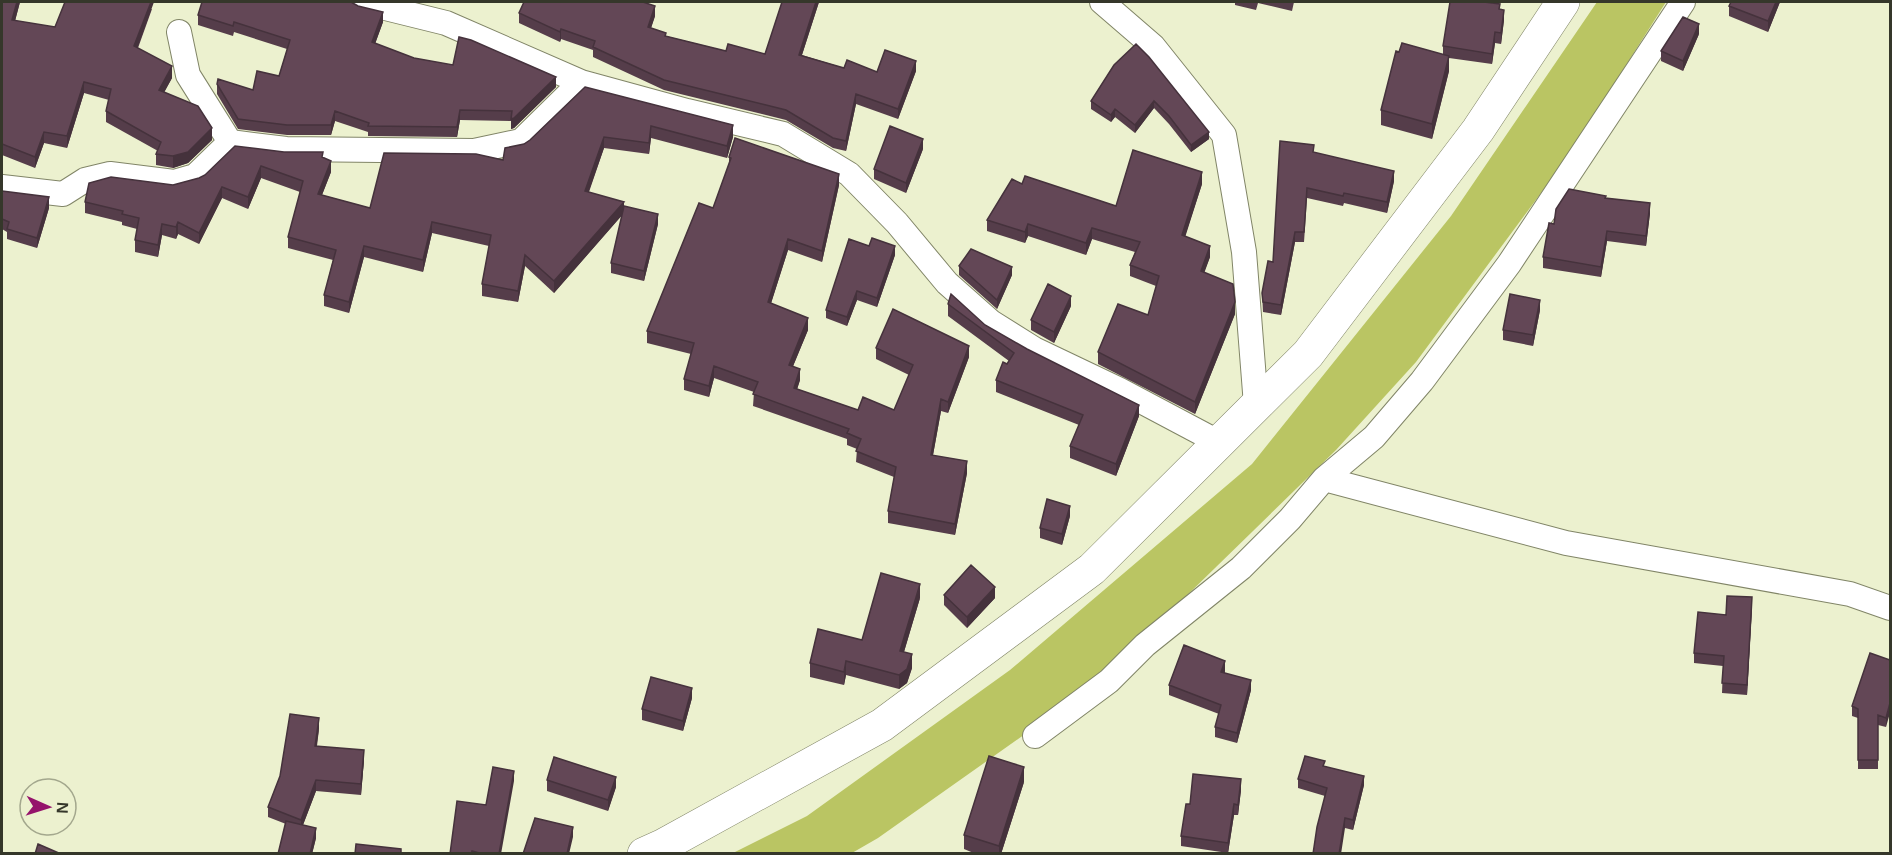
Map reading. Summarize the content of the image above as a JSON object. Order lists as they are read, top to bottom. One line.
{"north":"right"}
